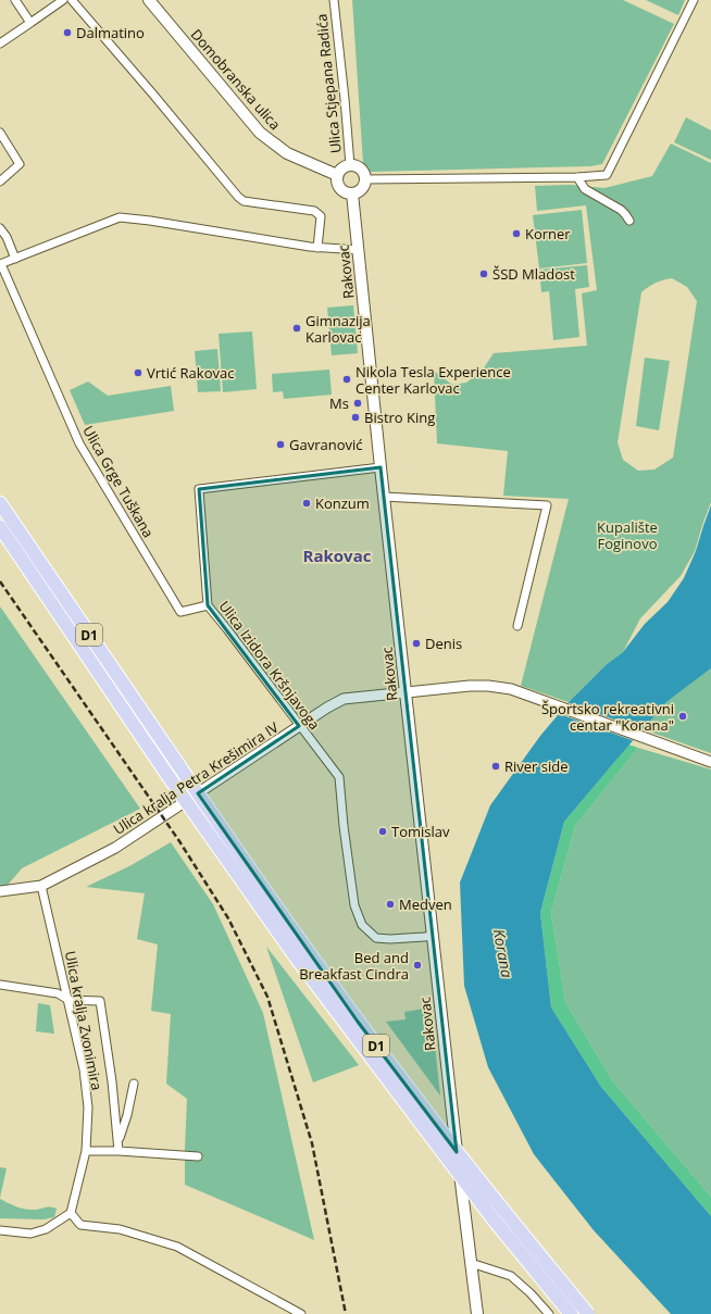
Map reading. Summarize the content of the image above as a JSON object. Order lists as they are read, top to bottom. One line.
{"streets":{"highway":["D1"],"main road":["Domobranska ulica","Rakovac"],"street":["Ulica Stjepana Radića","Ulica Grge Tuškana","Ulica Izidora Kršnjavoga","Ulica kralja Petra Krešimira IV","Ulica kralja Zvonimira"]},"crossings":[["Domobranska ulica","Ulica Stjepana Radića"],["Domobranska ulica","Rakovac"],["Ulica Stjepana Radića","Rakovac"],["Rakovac","Ulica Grge Tuškana"],["Rakovac","Ulica Izidora Kršnjavoga"],["Rakovac","Ulica kralja Petra Krešimira IV"],["Ulica Grge Tuškana","Ulica Izidora Kršnjavoga"],["Ulica Izidora Kršnjavoga","Ulica kralja Petra Krešimira IV"],["Ulica kralja Petra Krešimira IV","Ulica kralja Zvonimira"]],"districts":["Rakovac"],"water":["Korana"],"parks":["Kupalište Foginovo"],"places":["Dalmatino","Korner","ŠSD Mladost","Gimnazija Karlovac","Vrtić Rakovac","Nikola Tesla Experience Center Karlovac","Ms","Bistro King","Gavranović","Konzum","Denis","Športsko rekreativni centar \"Korana\"","River side","Tomislav","Medven","Bed and Breakfast Cindra"]}
